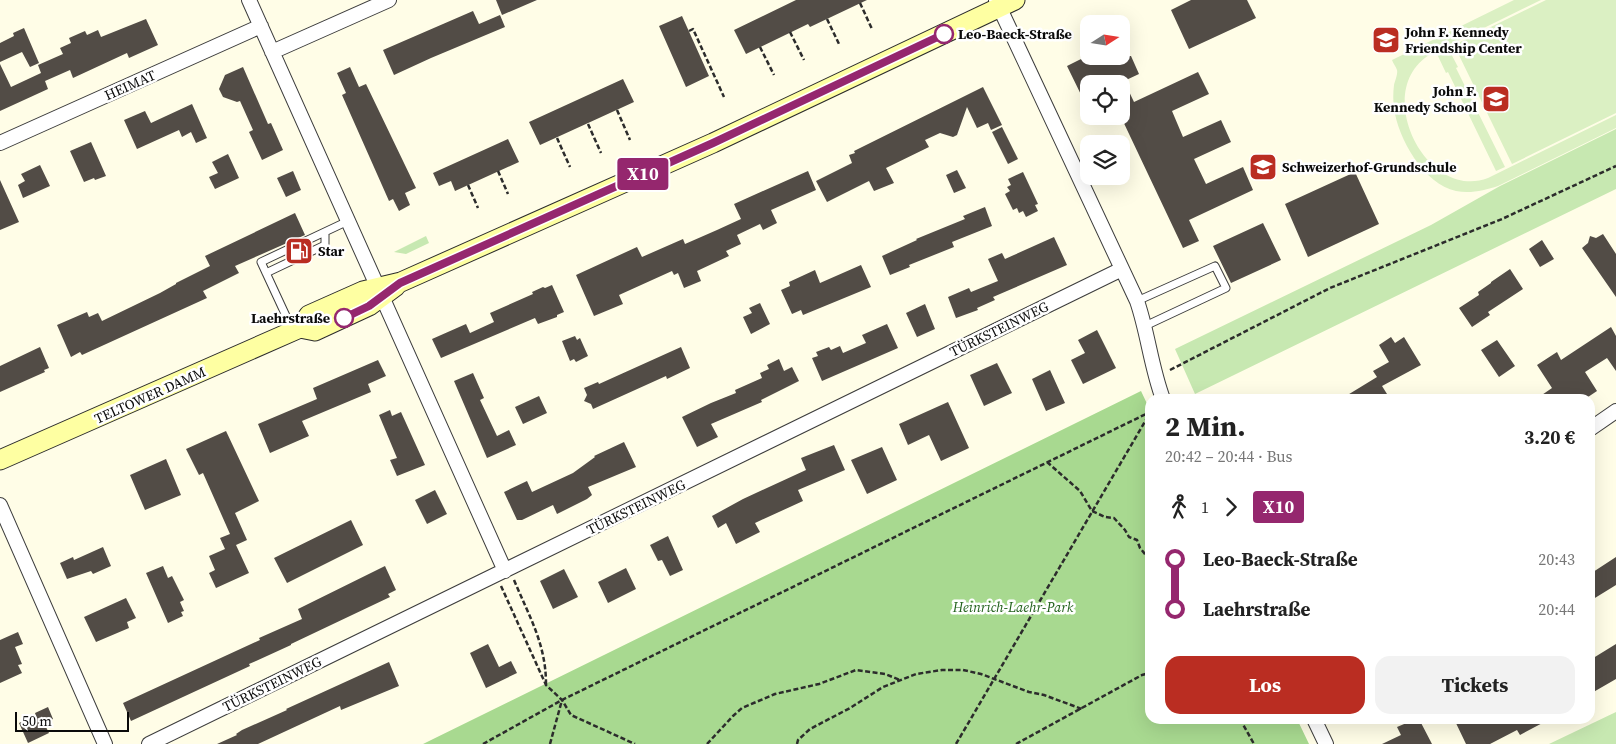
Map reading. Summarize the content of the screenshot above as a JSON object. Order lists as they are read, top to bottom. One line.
{"streets":{"main road":["TELTOWER DAMM"],"street":["HEIMAT","TÜRKSTEINWEG"]},"parks":["Heinrich-Laehr-Park"],"places":{"other":["Leo-Baeck-Straße","Laehrstraße"],"school or university":["John F. Kennedy Friendship Center","John F. Kennedy School","Schweizerhof-Grundschule"],"fuel station":["Star"]},"lines":["bus line X10"],"scale_bar":"50 m","north":"right","page":{"on_map":"X10","heading":["2 Min.","20:42 – 20:44 · Bus","3.20 €"],"legs":["1","X10"],"list":[{"name":"Leo-Baeck-Straße","value":"20:43"},{"name":"Laehrstraße","value":"20:44"}],"buttons":["Los","Tickets"],"scale":"50 m"}}
